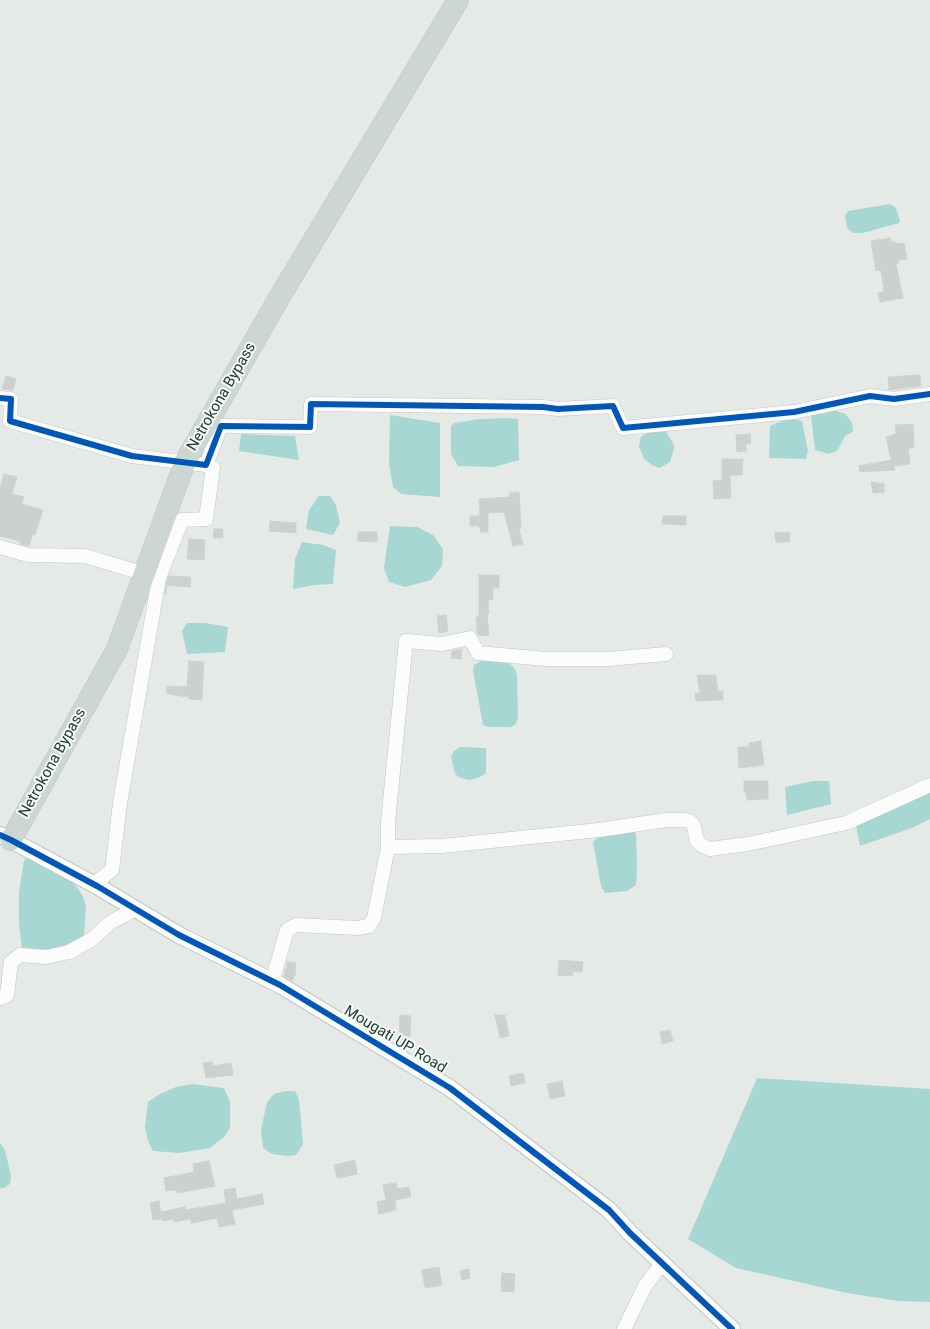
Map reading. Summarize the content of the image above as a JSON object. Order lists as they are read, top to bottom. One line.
{"streets":{"main road":["Netrokona Bypass"],"street":["Mougati UP Road"]},"crossings":[["Netrokona Bypass","Mougati UP Road"]]}
